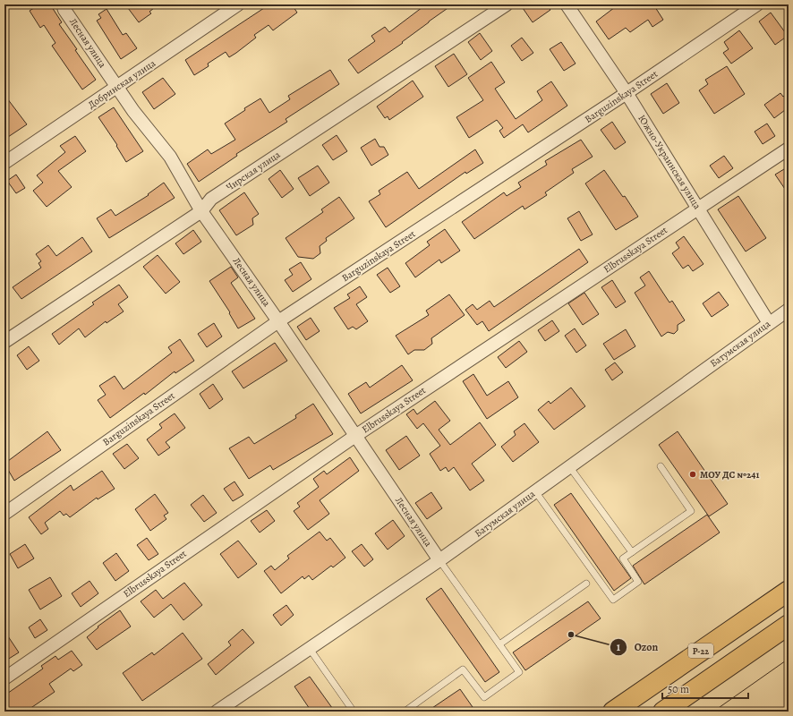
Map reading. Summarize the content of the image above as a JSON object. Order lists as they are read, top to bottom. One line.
{"streets":{"highway":["Р-22"],"street":["Лесная улица","Добринская улица","Barguzinskaya Street","Южно-Украинская улица","Чирская улица","Elbrusskaya Street","Батумская улица"]},"crossings":[["Лесная улица","Добринская улица"],["Лесная улица","Barguzinskaya Street"],["Лесная улица","Чирская улица"],["Лесная улица","Elbrusskaya Street"],["Лесная улица","Батумская улица"],["Barguzinskaya Street","Южно-Украинская улица"],["Южно-Украинская улица","Elbrusskaya Street"],["Южно-Украинская улица","Батумская улица"]],"places":["МОУ ДС №241","Ozon"],"scale_bar":"50 m"}
